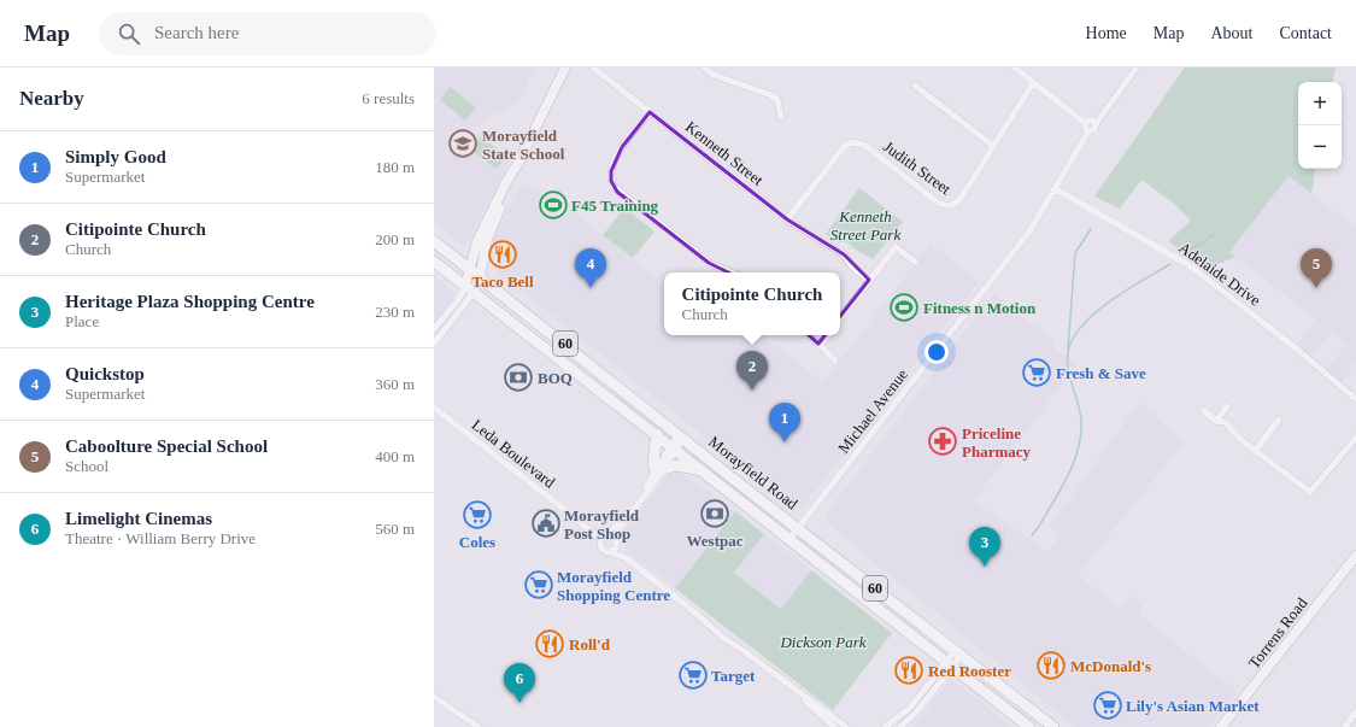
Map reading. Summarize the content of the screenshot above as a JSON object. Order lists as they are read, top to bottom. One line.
{"streets":{"main road":["60","Morayfield Road","Torrens Road"],"street":["Kenneth Street","Judith Street","Adelaide Drive","Michael Avenue","Leda Boulevard"]},"crossings":[["Kenneth Street","Judith Street"],["Adelaide Drive","Michael Avenue"],["Michael Avenue","Morayfield Road"]],"parks":["Kenneth Street Park","Dickson Park"],"places":{"school or university":["Morayfield State School"],"sports":["F45 Training","Fitness n Motion"],"restaurant":["Taco Bell","Roll'd","McDonald's","Red Rooster"],"supermarket":["Fresh & Save","Coles","Morayfield Shopping Centre","Target","Lily's Asian Market"],"bank":["BOQ","Westpac"],"pharmacy":["Priceline Pharmacy"],"public building":["Morayfield Post Shop"]},"page":{"header":"Map","search":"Search here","nav":["Home","Map","About","Contact"],"heading":["Nearby","6 results"],"map_buttons":["+","−"],"list":[{"mark":"1","name":"Simply Good","note":"Supermarket","value":"180 m"},{"mark":"2","name":"Citipointe Church","note":"Church","value":"200 m"},{"mark":"3","name":"Heritage Plaza Shopping Centre","note":"Place","value":"230 m"},{"mark":"4","name":"Quickstop","note":"Supermarket","value":"360 m"},{"mark":"5","name":"Caboolture Special School","note":"School","value":"400 m"},{"mark":"6","name":"Limelight Cinemas","note":"Theatre · William Berry Drive","value":"560 m"}],"pins":["4","5","2","1","3","6"],"popup":["Citipointe Church","Church"]}}
